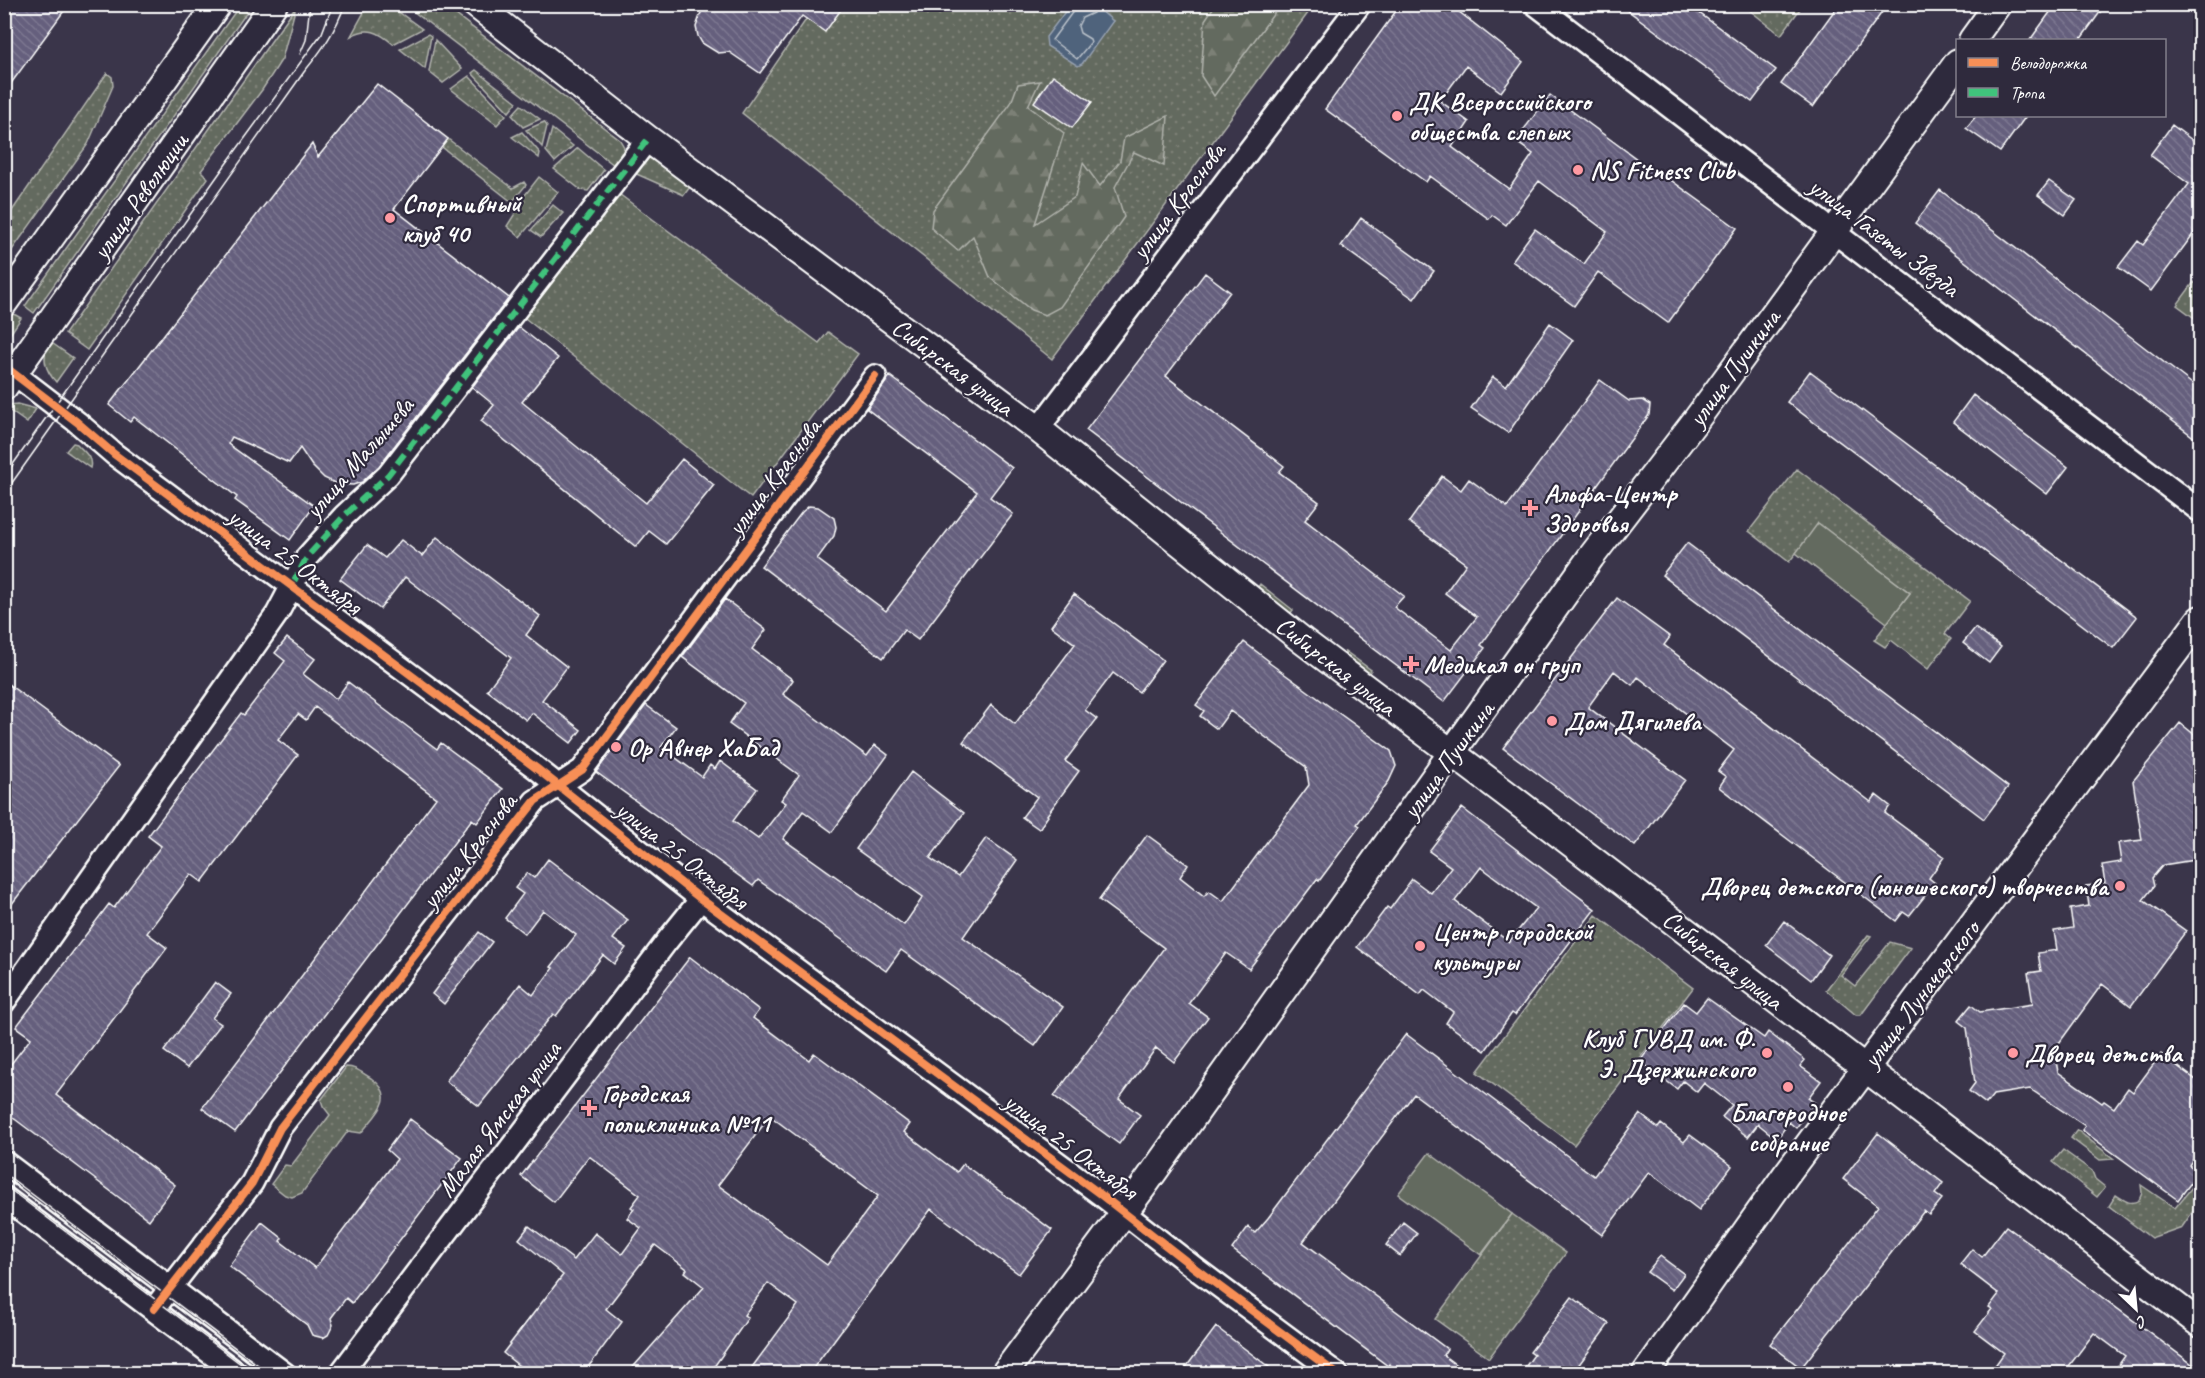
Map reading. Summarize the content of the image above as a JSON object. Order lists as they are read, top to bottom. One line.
{"streets":{"main road":["улица Революции","Сибирская улица","улица Пушкина","улица Луначарского"],"street":["улица Краснова","улица Газеты Звезда","улица Малышева","улица 25 Октября","Малая Ямская улица"]},"crossings":[["улица Революции","улица 25 Октября"],["улица Краснова","Сибирская улица"],["улица Краснова","улица 25 Октября"],["улица Газеты Звезда","улица Пушкина"],["Сибирская улица","улица Пушкина"],["Сибирская улица","улица Малышева"],["Сибирская улица","улица Луначарского"],["улица Пушкина","улица 25 Октября"],["улица Малышева","улица 25 Октября"],["улица 25 Октября","Малая Ямская улица"]],"places":{"other":["ДК Всероссийского общества слепых","NS Fitness Club","Спортивный клуб 40","Дом Дягилева","Ор Авнер ХаБад","Дворец детского (юношеского) творчества","Центр городской культуры","Клуб ГУВД им. Ф. Э. Дзержинского","Дворец детства","Благородное собрание"],"health":["Альфа-Центр Здоровья","Медикал он груп","Городская поликлиника №11"]},"legend":["Велодорожка","Тропа"],"north":"bottom right"}
